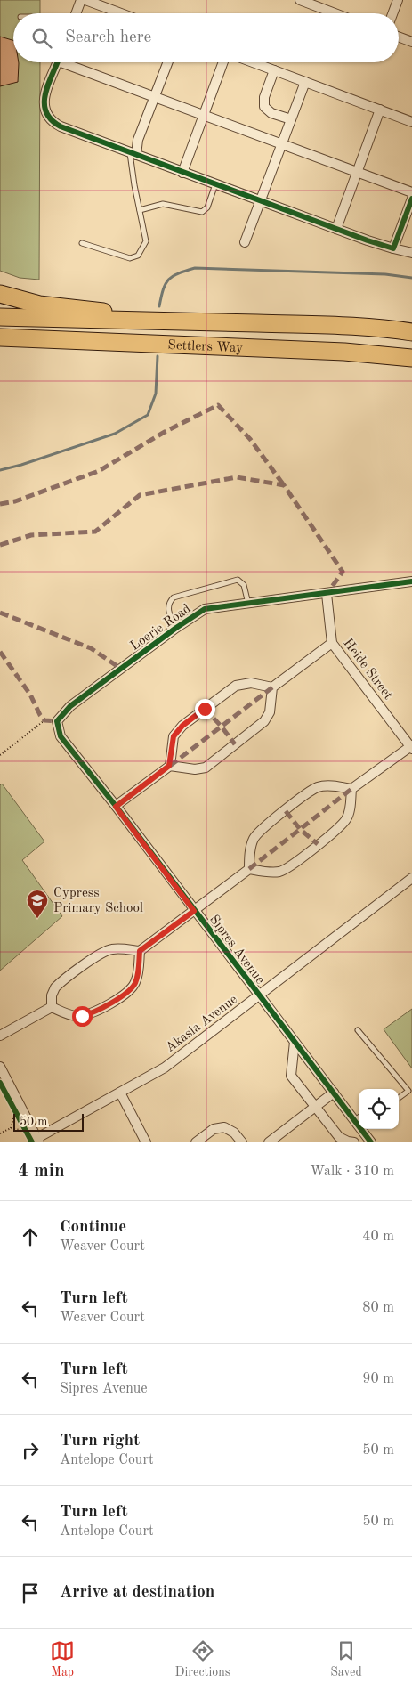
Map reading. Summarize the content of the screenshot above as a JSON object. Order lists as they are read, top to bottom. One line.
{"streets":{"highway":["Settlers Way"],"street":["Loerie Road","Heide Street","Sipres Avenue","Akasia Avenue"]},"crossings":[["Loerie Road","Heide Street"],["Loerie Road","Sipres Avenue"],["Sipres Avenue","Akasia Avenue"]],"places":{"school or university":["Cypress Primary School"]},"scale_bar":"50 m","page":{"search":"Search here","scale":"50 m","heading":["4 min","Walk · 310 m"],"list":[["Continue","Weaver Court","40 m"],["Turn left","Weaver Court","80 m"],["Turn left","Sipres Avenue","90 m"],["Turn right","Antelope Court","50 m"],["Turn left","Antelope Court","50 m"],"Arrive at destination"],"nav":["Map","Directions","Saved"]}}
